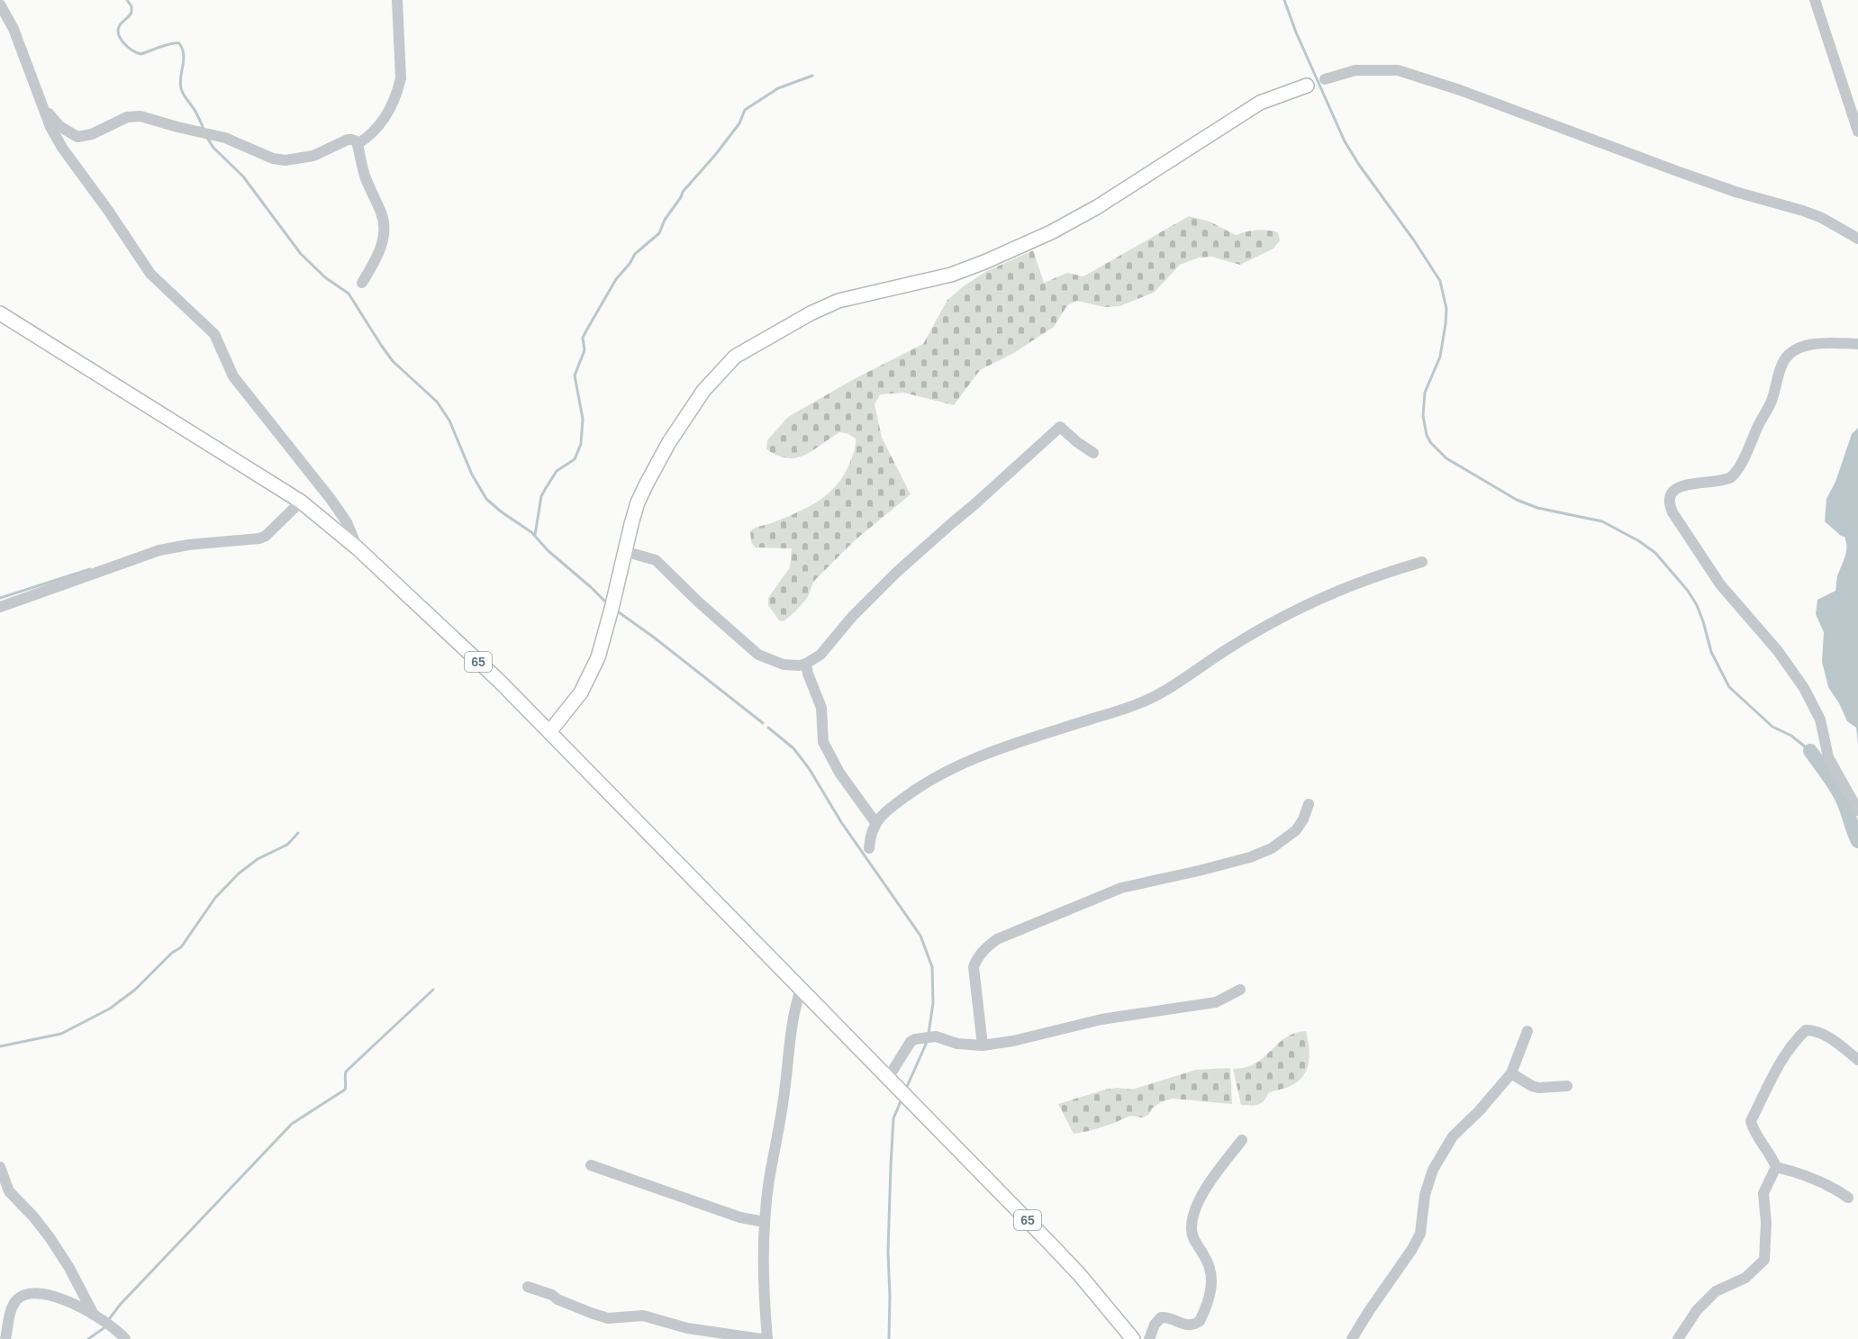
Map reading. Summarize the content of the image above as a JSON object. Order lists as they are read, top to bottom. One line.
{"streets":{"main road":["65"]}}
